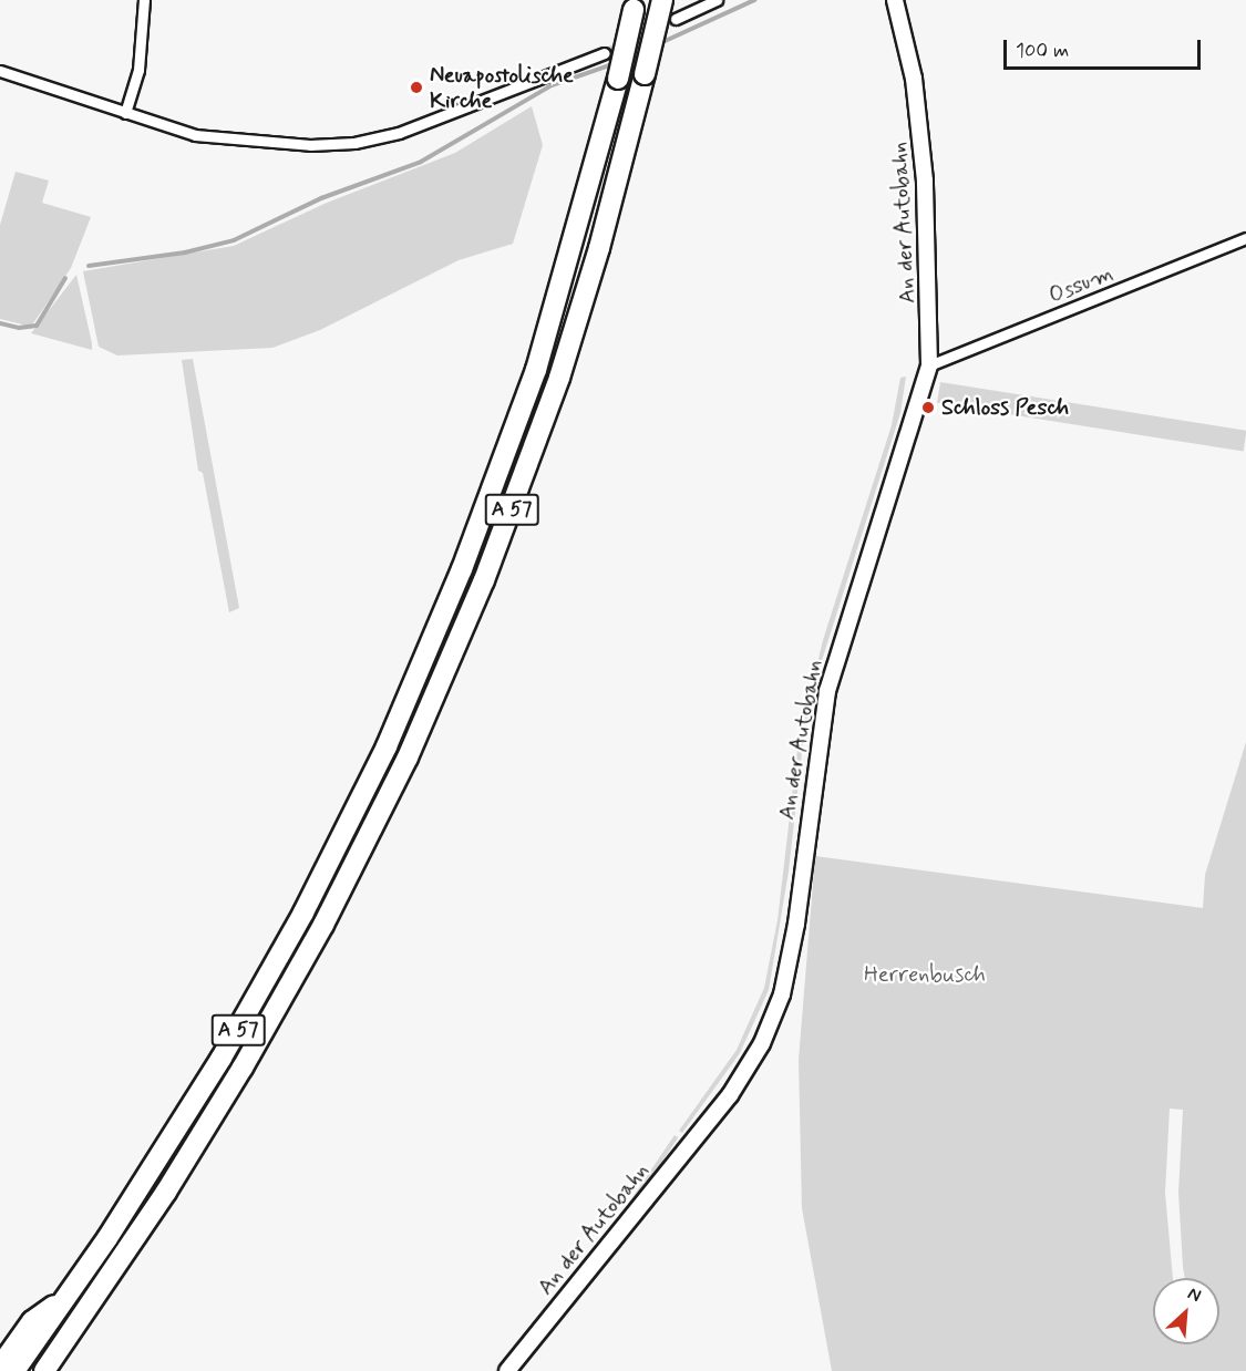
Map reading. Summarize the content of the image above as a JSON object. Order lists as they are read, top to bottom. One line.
{"streets":{"highway":["A 57"],"main road":["An der Autobahn"],"street":["Ossum"]},"crossings":[["An der Autobahn","Ossum"]],"parks":["Herrenbusch"],"places":["Neuapostolische Kirche","Schloss Pesch"],"scale_bar":"100 m","north":"top right"}
